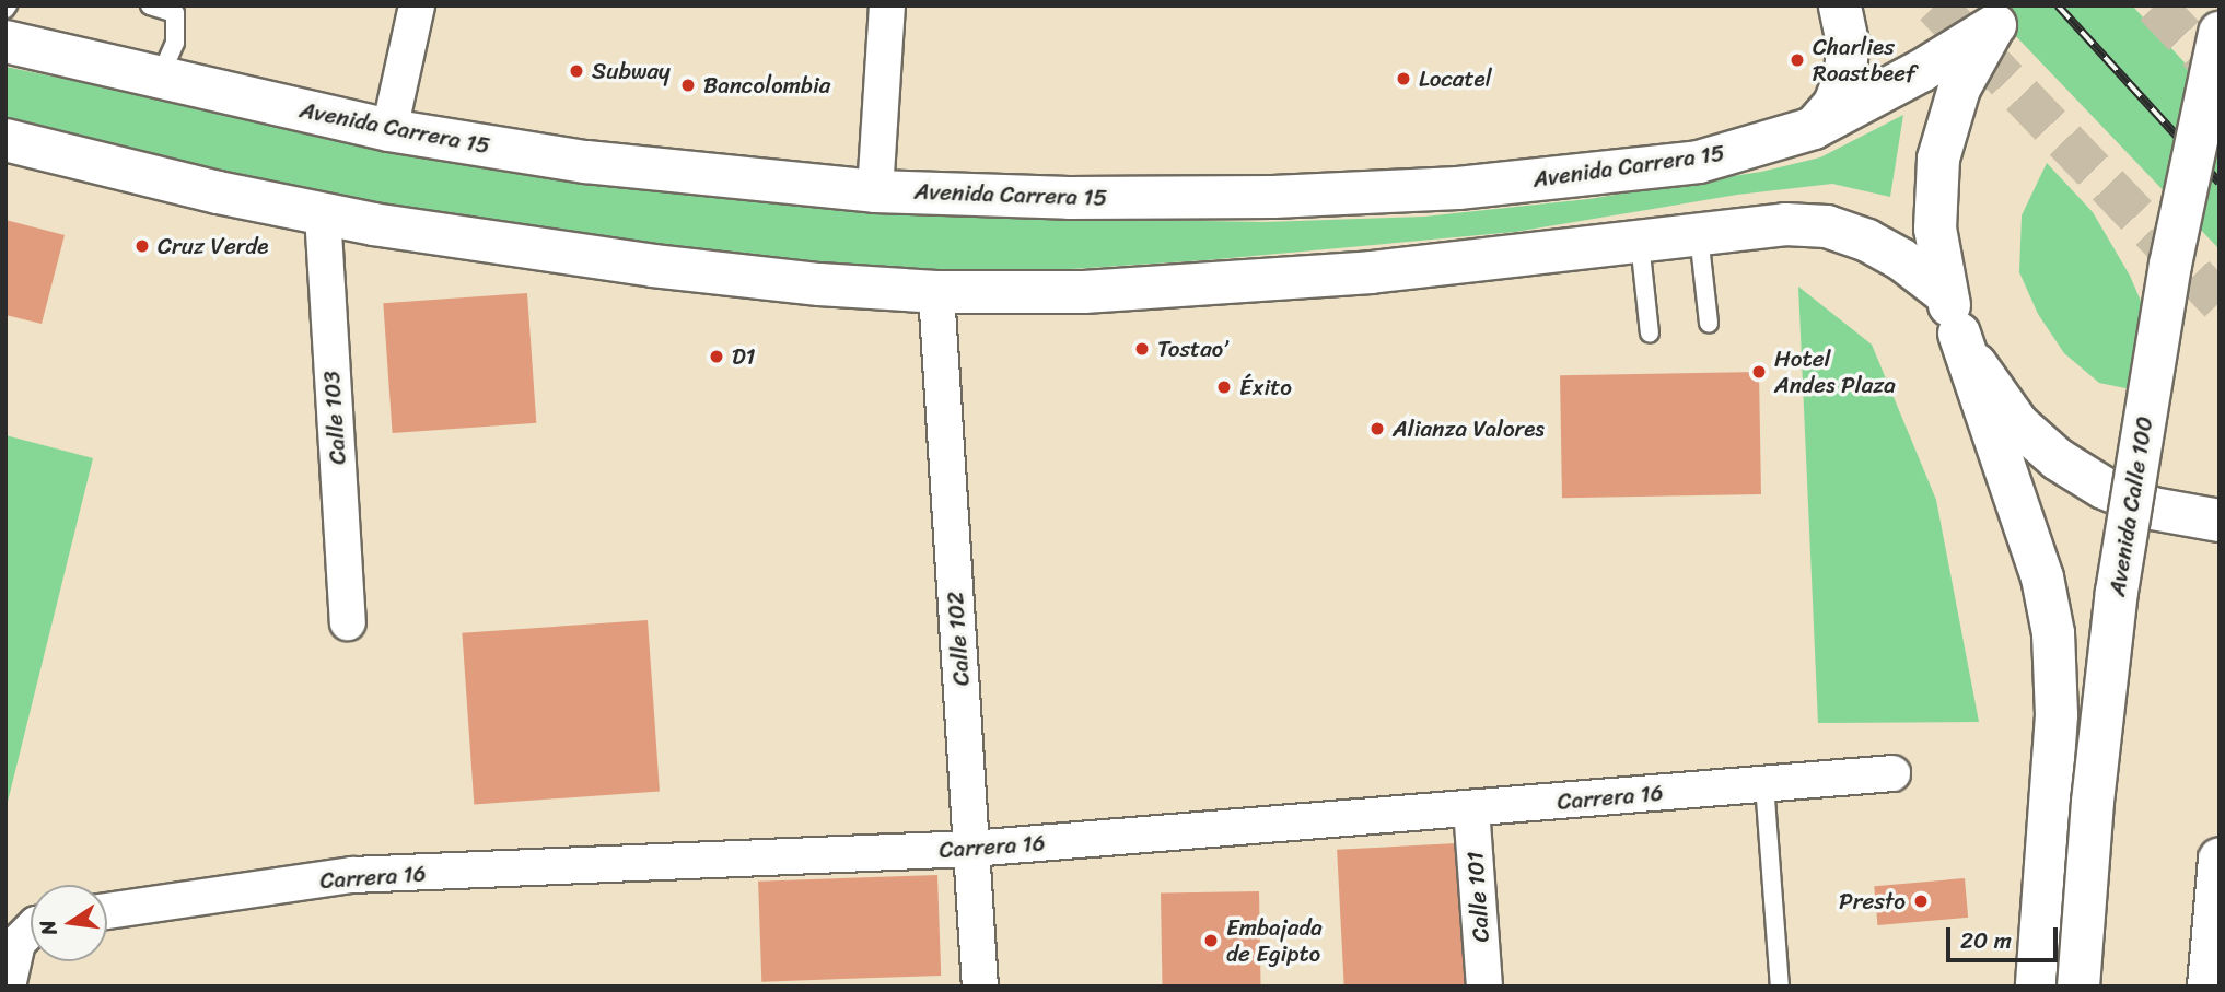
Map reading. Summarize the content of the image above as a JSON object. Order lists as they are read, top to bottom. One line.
{"streets":{"main road":["Avenida Carrera 15","Avenida Calle 100"],"street":["Calle 103","Calle 102","Carrera 16","Calle 101"]},"crossings":[["Calle 102","Carrera 16"],["Carrera 16","Calle 101"]],"places":["Charlies Roastbeef","Subway","Locatel","Bancolombia","Cruz Verde","Tostao’","D1","Hotel Andes Plaza","Éxito","Alianza Valores","Presto","Embajada de Egipto"],"scale_bar":"20 m","north":"left"}
